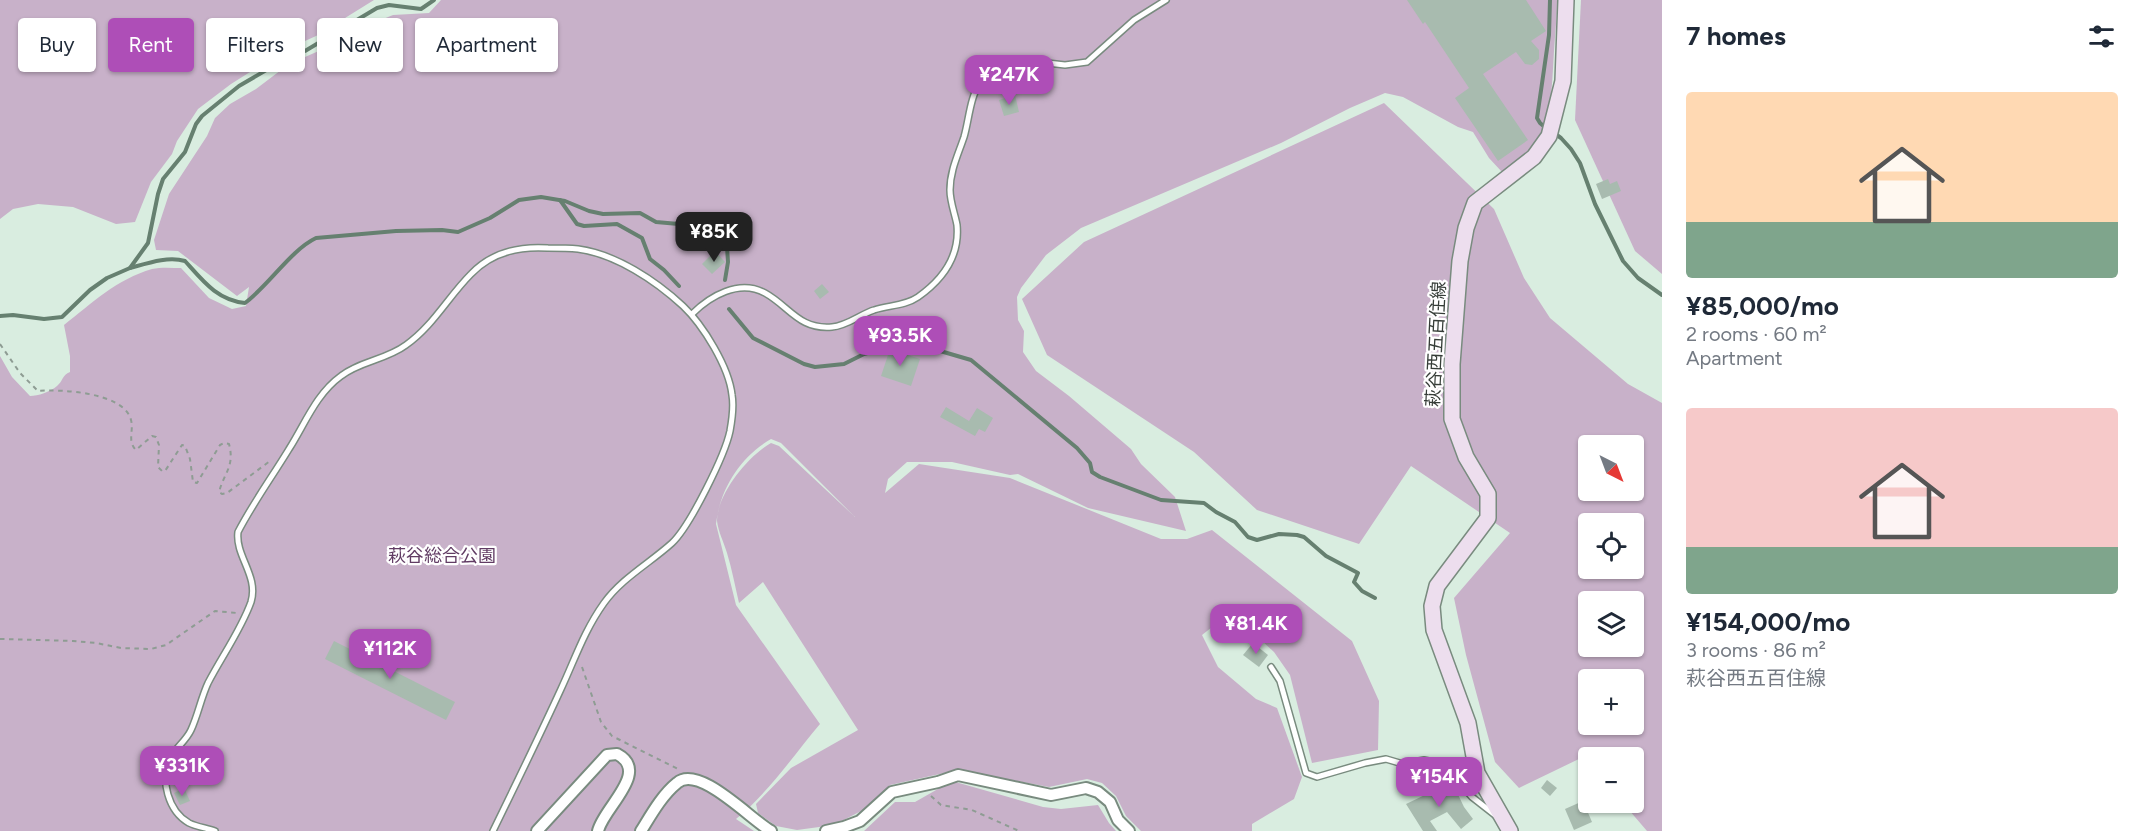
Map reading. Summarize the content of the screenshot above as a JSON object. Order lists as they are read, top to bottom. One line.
{"streets":{"main road":["萩谷西五百住線"]},"parks":["萩谷総合公園"],"north":"bottom right","page":{"heading":"7 homes","chip":["Buy","Rent","Filters","New","Apartment"],"price":["¥247K","¥85K","¥93.5K","¥81.4K","¥112K","¥331K","¥154K"],"list":[{"name":"¥85,000/mo","note":"2 rooms · 60 m² · Apartment"},{"name":"¥154,000/mo","note":"3 rooms · 86 m² · 萩谷西五百住線"}],"map_buttons":["+","−"]}}
